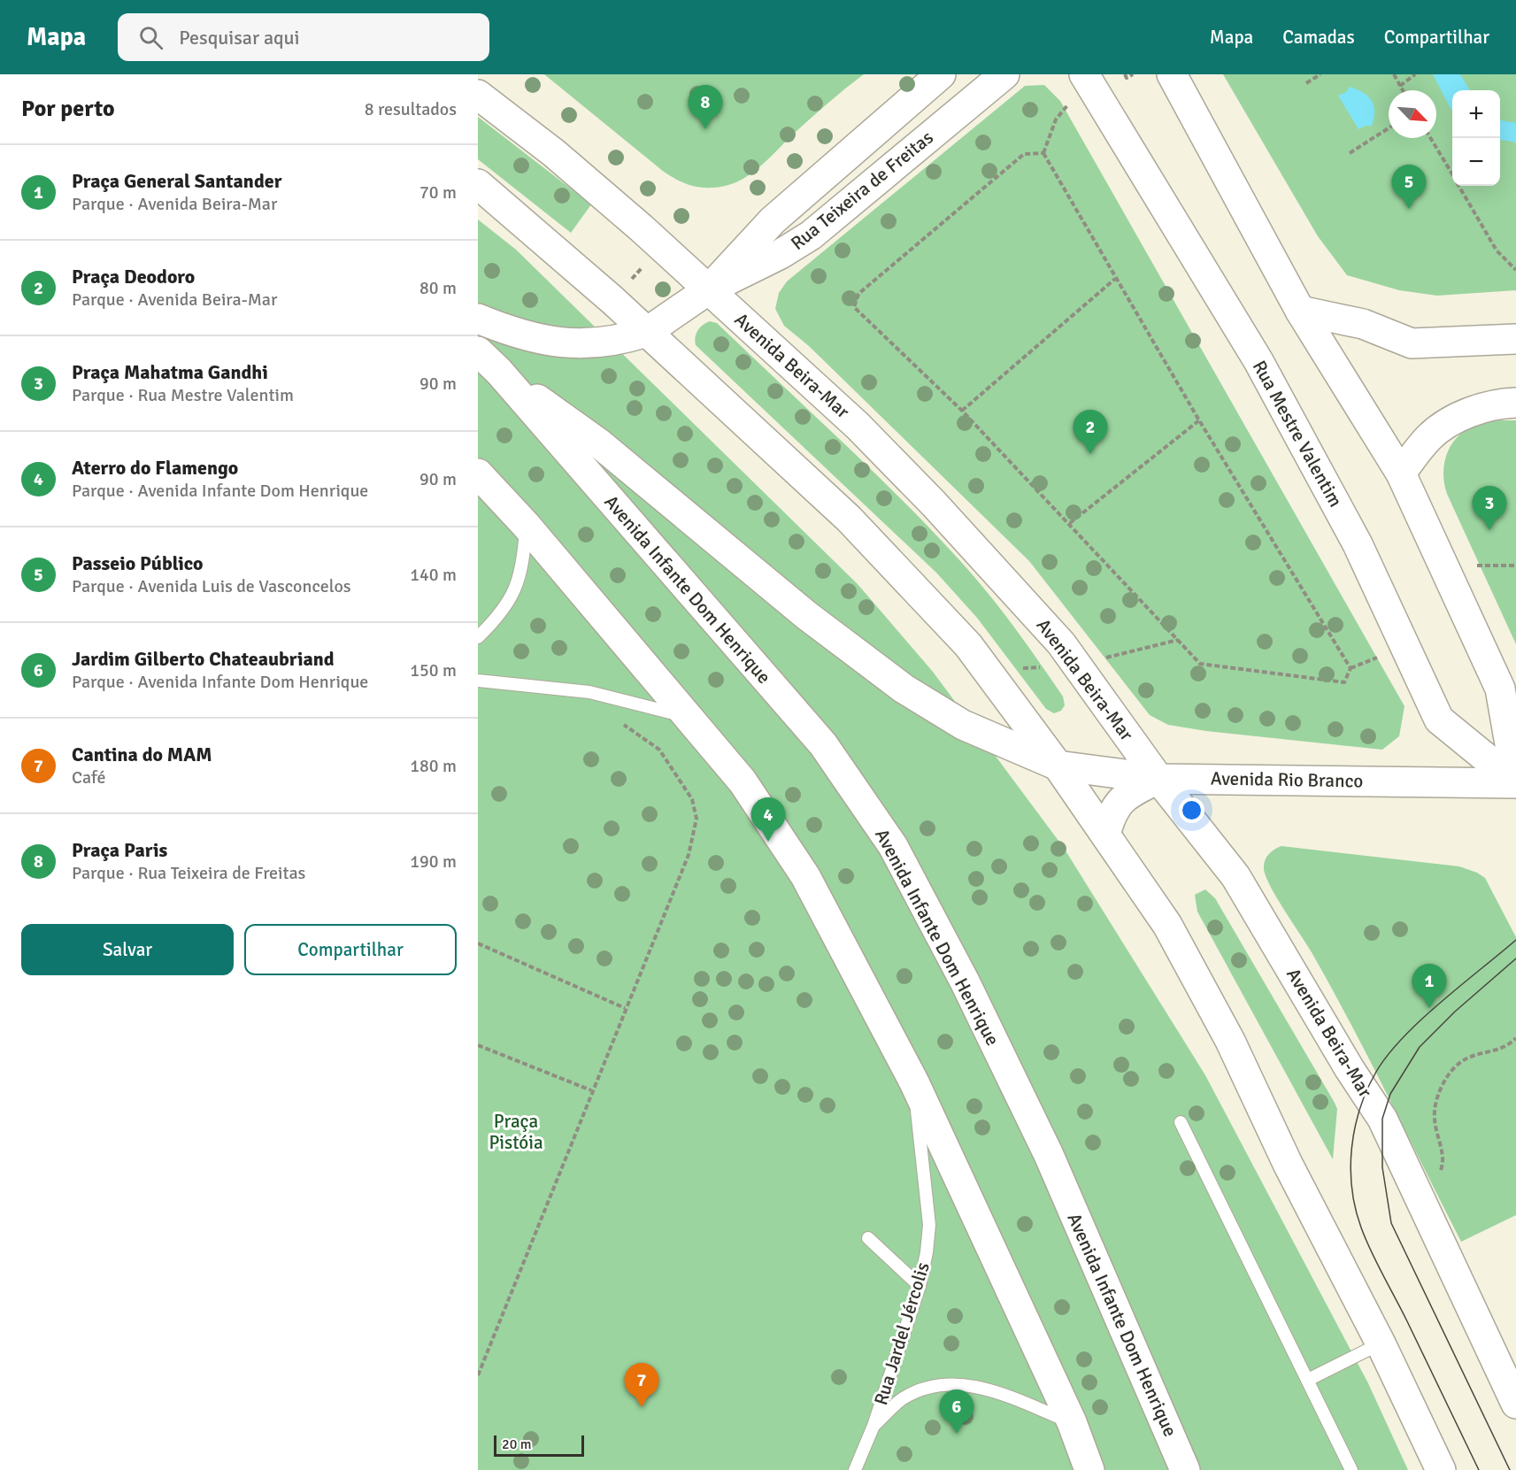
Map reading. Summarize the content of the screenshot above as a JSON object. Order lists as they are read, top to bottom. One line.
{"streets":{"main road":["Rua Teixeira de Freitas","Avenida Beira-Mar","Rua Mestre Valentim","Avenida Infante Dom Henrique","Avenida Rio Branco"],"lane":["Rua Jardel Jércolis"]},"crossings":[["Rua Teixeira de Freitas","Avenida Beira-Mar"],["Avenida Beira-Mar","Avenida Rio Branco"],["Rua Mestre Valentim","Avenida Rio Branco"],["Avenida Infante Dom Henrique","Avenida Rio Branco"]],"parks":["Praça Pistóia"],"scale_bar":"20 m","north":"bottom right","page":{"header":"Mapa","search":"Pesquisar aqui","nav":["Mapa","Camadas","Compartilhar"],"heading":["Por perto","8 resultados"],"pins":["8","5","2","3","4","1","7","6"],"map_buttons":["+","−"],"list":[{"mark":"1","name":"Praça General Santander","note":"Parque · Avenida Beira-Mar","value":"70 m"},{"mark":"2","name":"Praça Deodoro","note":"Parque · Avenida Beira-Mar","value":"80 m"},{"mark":"3","name":"Praça Mahatma Gandhi","note":"Parque · Rua Mestre Valentim","value":"90 m"},{"mark":"4","name":"Aterro do Flamengo","note":"Parque · Avenida Infante Dom Henrique","value":"90 m"},{"mark":"5","name":"Passeio Público","note":"Parque · Avenida Luis de Vasconcelos","value":"140 m"},{"mark":"6","name":"Jardim Gilberto Chateaubriand","note":"Parque · Avenida Infante Dom Henrique","value":"150 m"},{"mark":"7","name":"Cantina do MAM","note":"Café","value":"180 m"},{"mark":"8","name":"Praça Paris","note":"Parque · Rua Teixeira de Freitas","value":"190 m"}],"buttons":["Salvar","Compartilhar"],"scale":"20 m"}}
